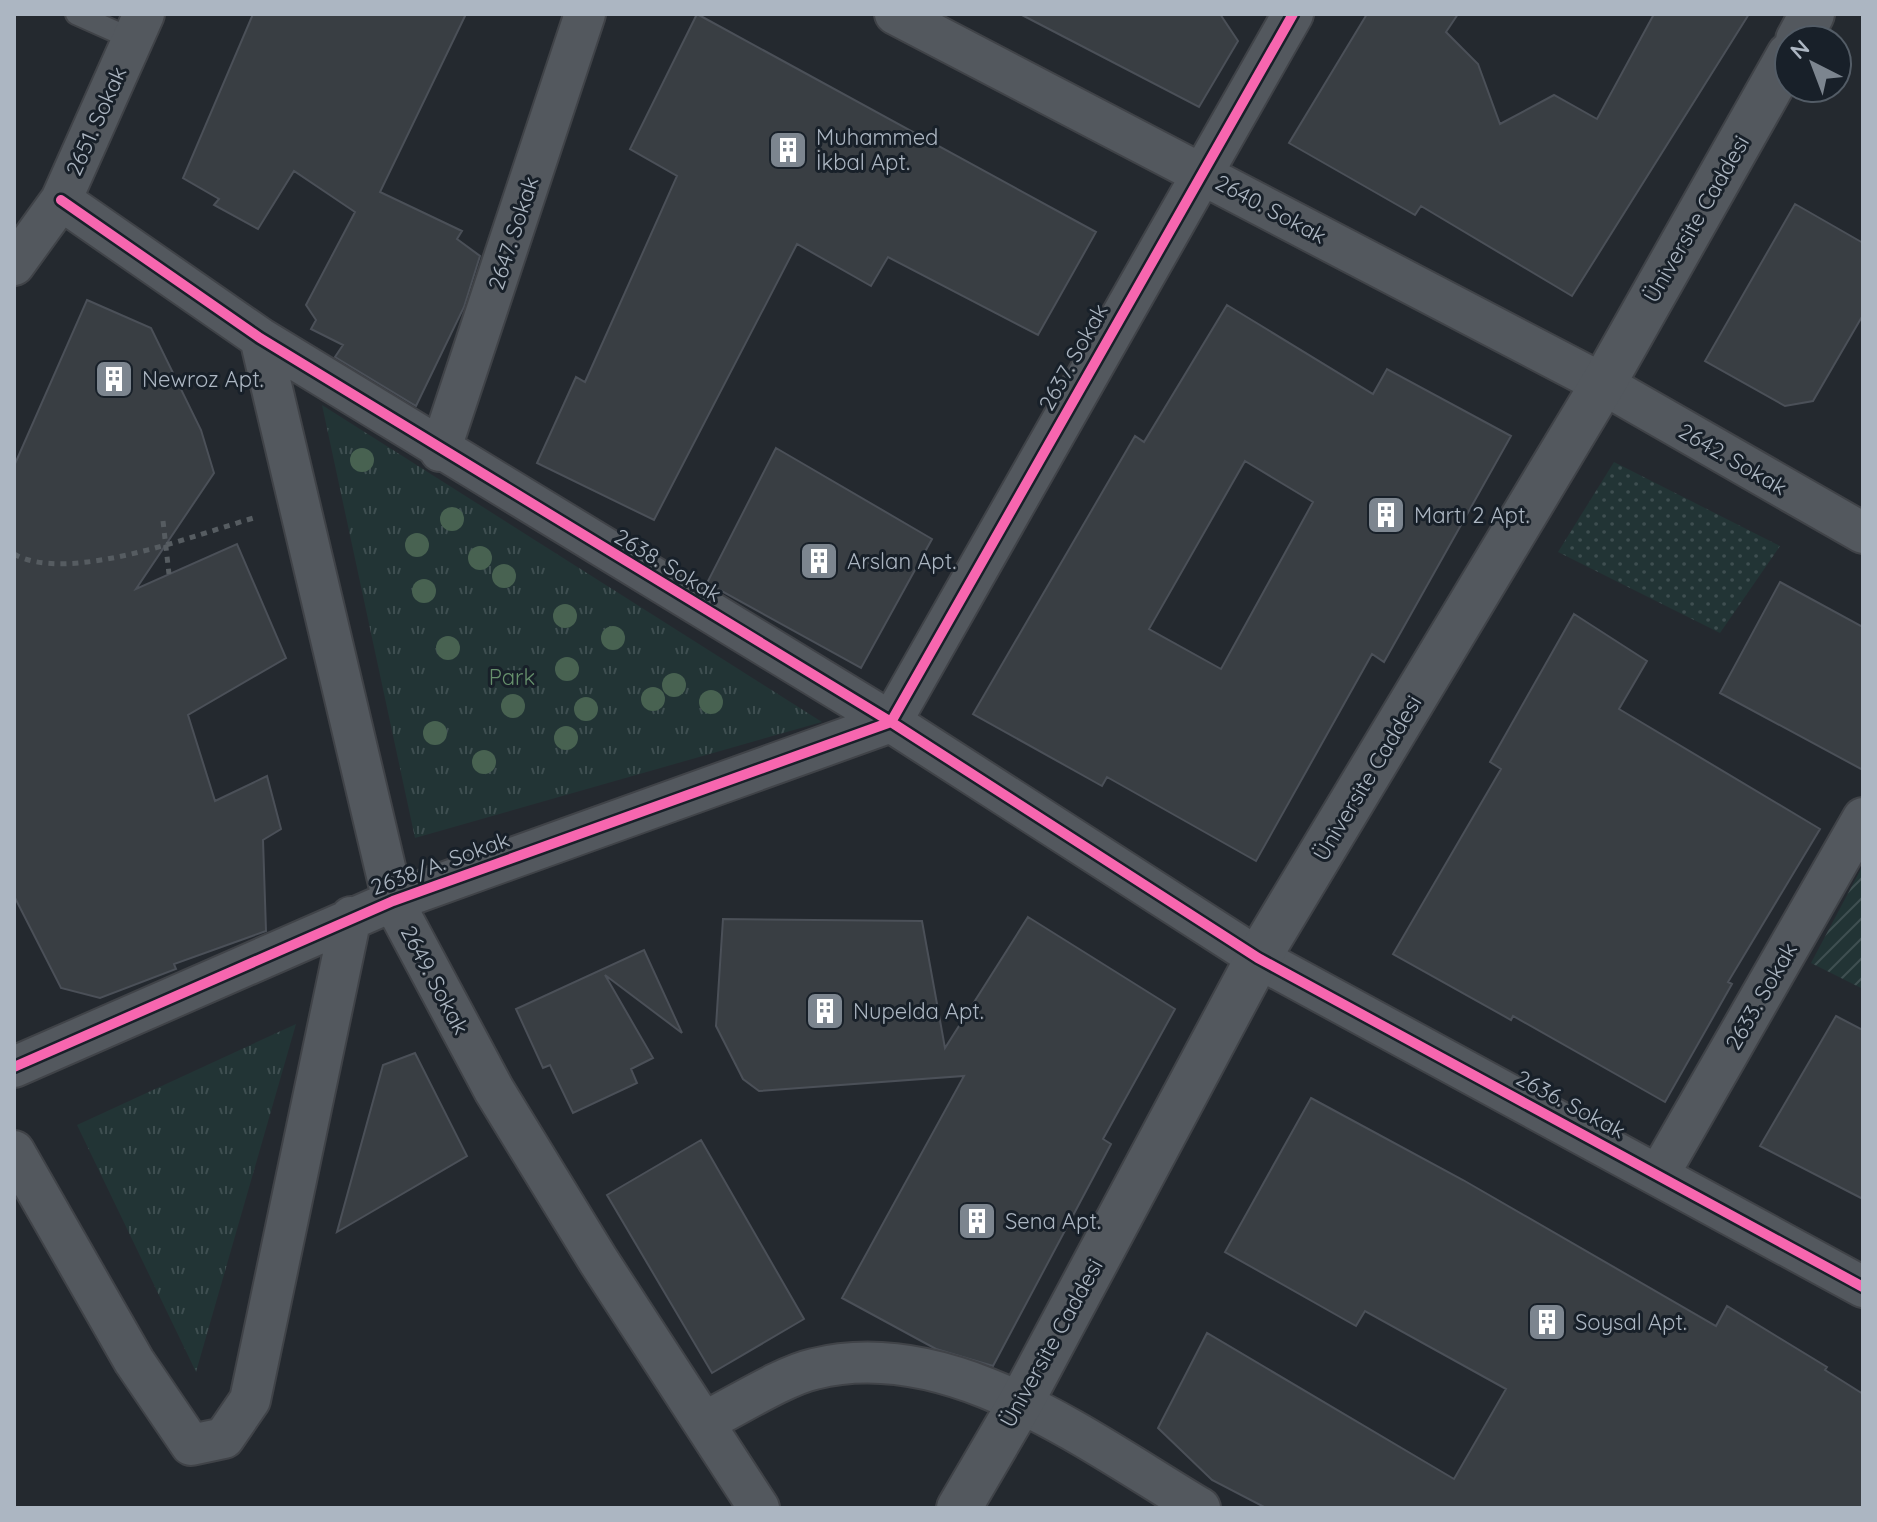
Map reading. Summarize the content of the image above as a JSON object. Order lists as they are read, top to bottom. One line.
{"streets":{"street":["2651. Sokak","2640. Sokak","Üniversite Caddesi","2647. Sokak","2637. Sokak","2642. Sokak","2638. Sokak","2638/A. Sokak","2649. Sokak","2633. Sokak","2636. Sokak"]},"crossings":[["2651. Sokak","2638. Sokak"],["2640. Sokak","Üniversite Caddesi"],["2640. Sokak","2637. Sokak"],["2640. Sokak","2642. Sokak"],["Üniversite Caddesi","2642. Sokak"],["Üniversite Caddesi","2638. Sokak"],["Üniversite Caddesi","2636. Sokak"],["2647. Sokak","2638. Sokak"],["2637. Sokak","2638. Sokak"],["2637. Sokak","2638/A. Sokak"],["2638. Sokak","2638/A. Sokak"],["2638. Sokak","2649. Sokak"],["2638. Sokak","2636. Sokak"],["2638/A. Sokak","2649. Sokak"],["2633. Sokak","2636. Sokak"]],"parks":["Park"],"places":{"building":["Muhammed İkbal Apt.","Newroz Apt.","Martı 2 Apt.","Arslan Apt.","Nupelda Apt.","Sena Apt.","Soysal Apt."]},"north":"top left"}
